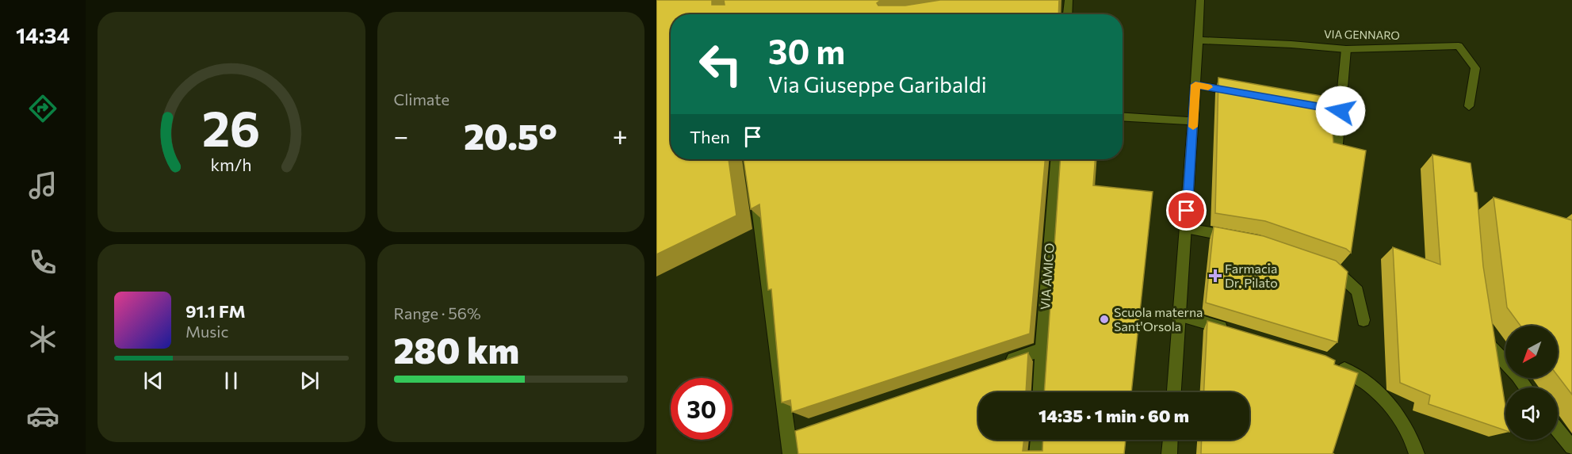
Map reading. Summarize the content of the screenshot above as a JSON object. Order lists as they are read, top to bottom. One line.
{"streets":{"street":["VIA GENNARO","VIA AMICO"]},"places":{"health":["Farmacia Dr. Pilato"],"other":["Scuola materna Sant'Orsola"]},"north":"bottom left","page":{"tabs":"14:34","tile":["Climate",["Range · 56%","280 km"]],"turn":["30 m","Via Giuseppe Garibaldi"],"then":"Then","heat":["−","20.5°","+"],"song":["91.1 FM","Music"],"limit":"30","trip":"14:35 · 1 min · 60 m","gauge":["26","km/h"]}}
